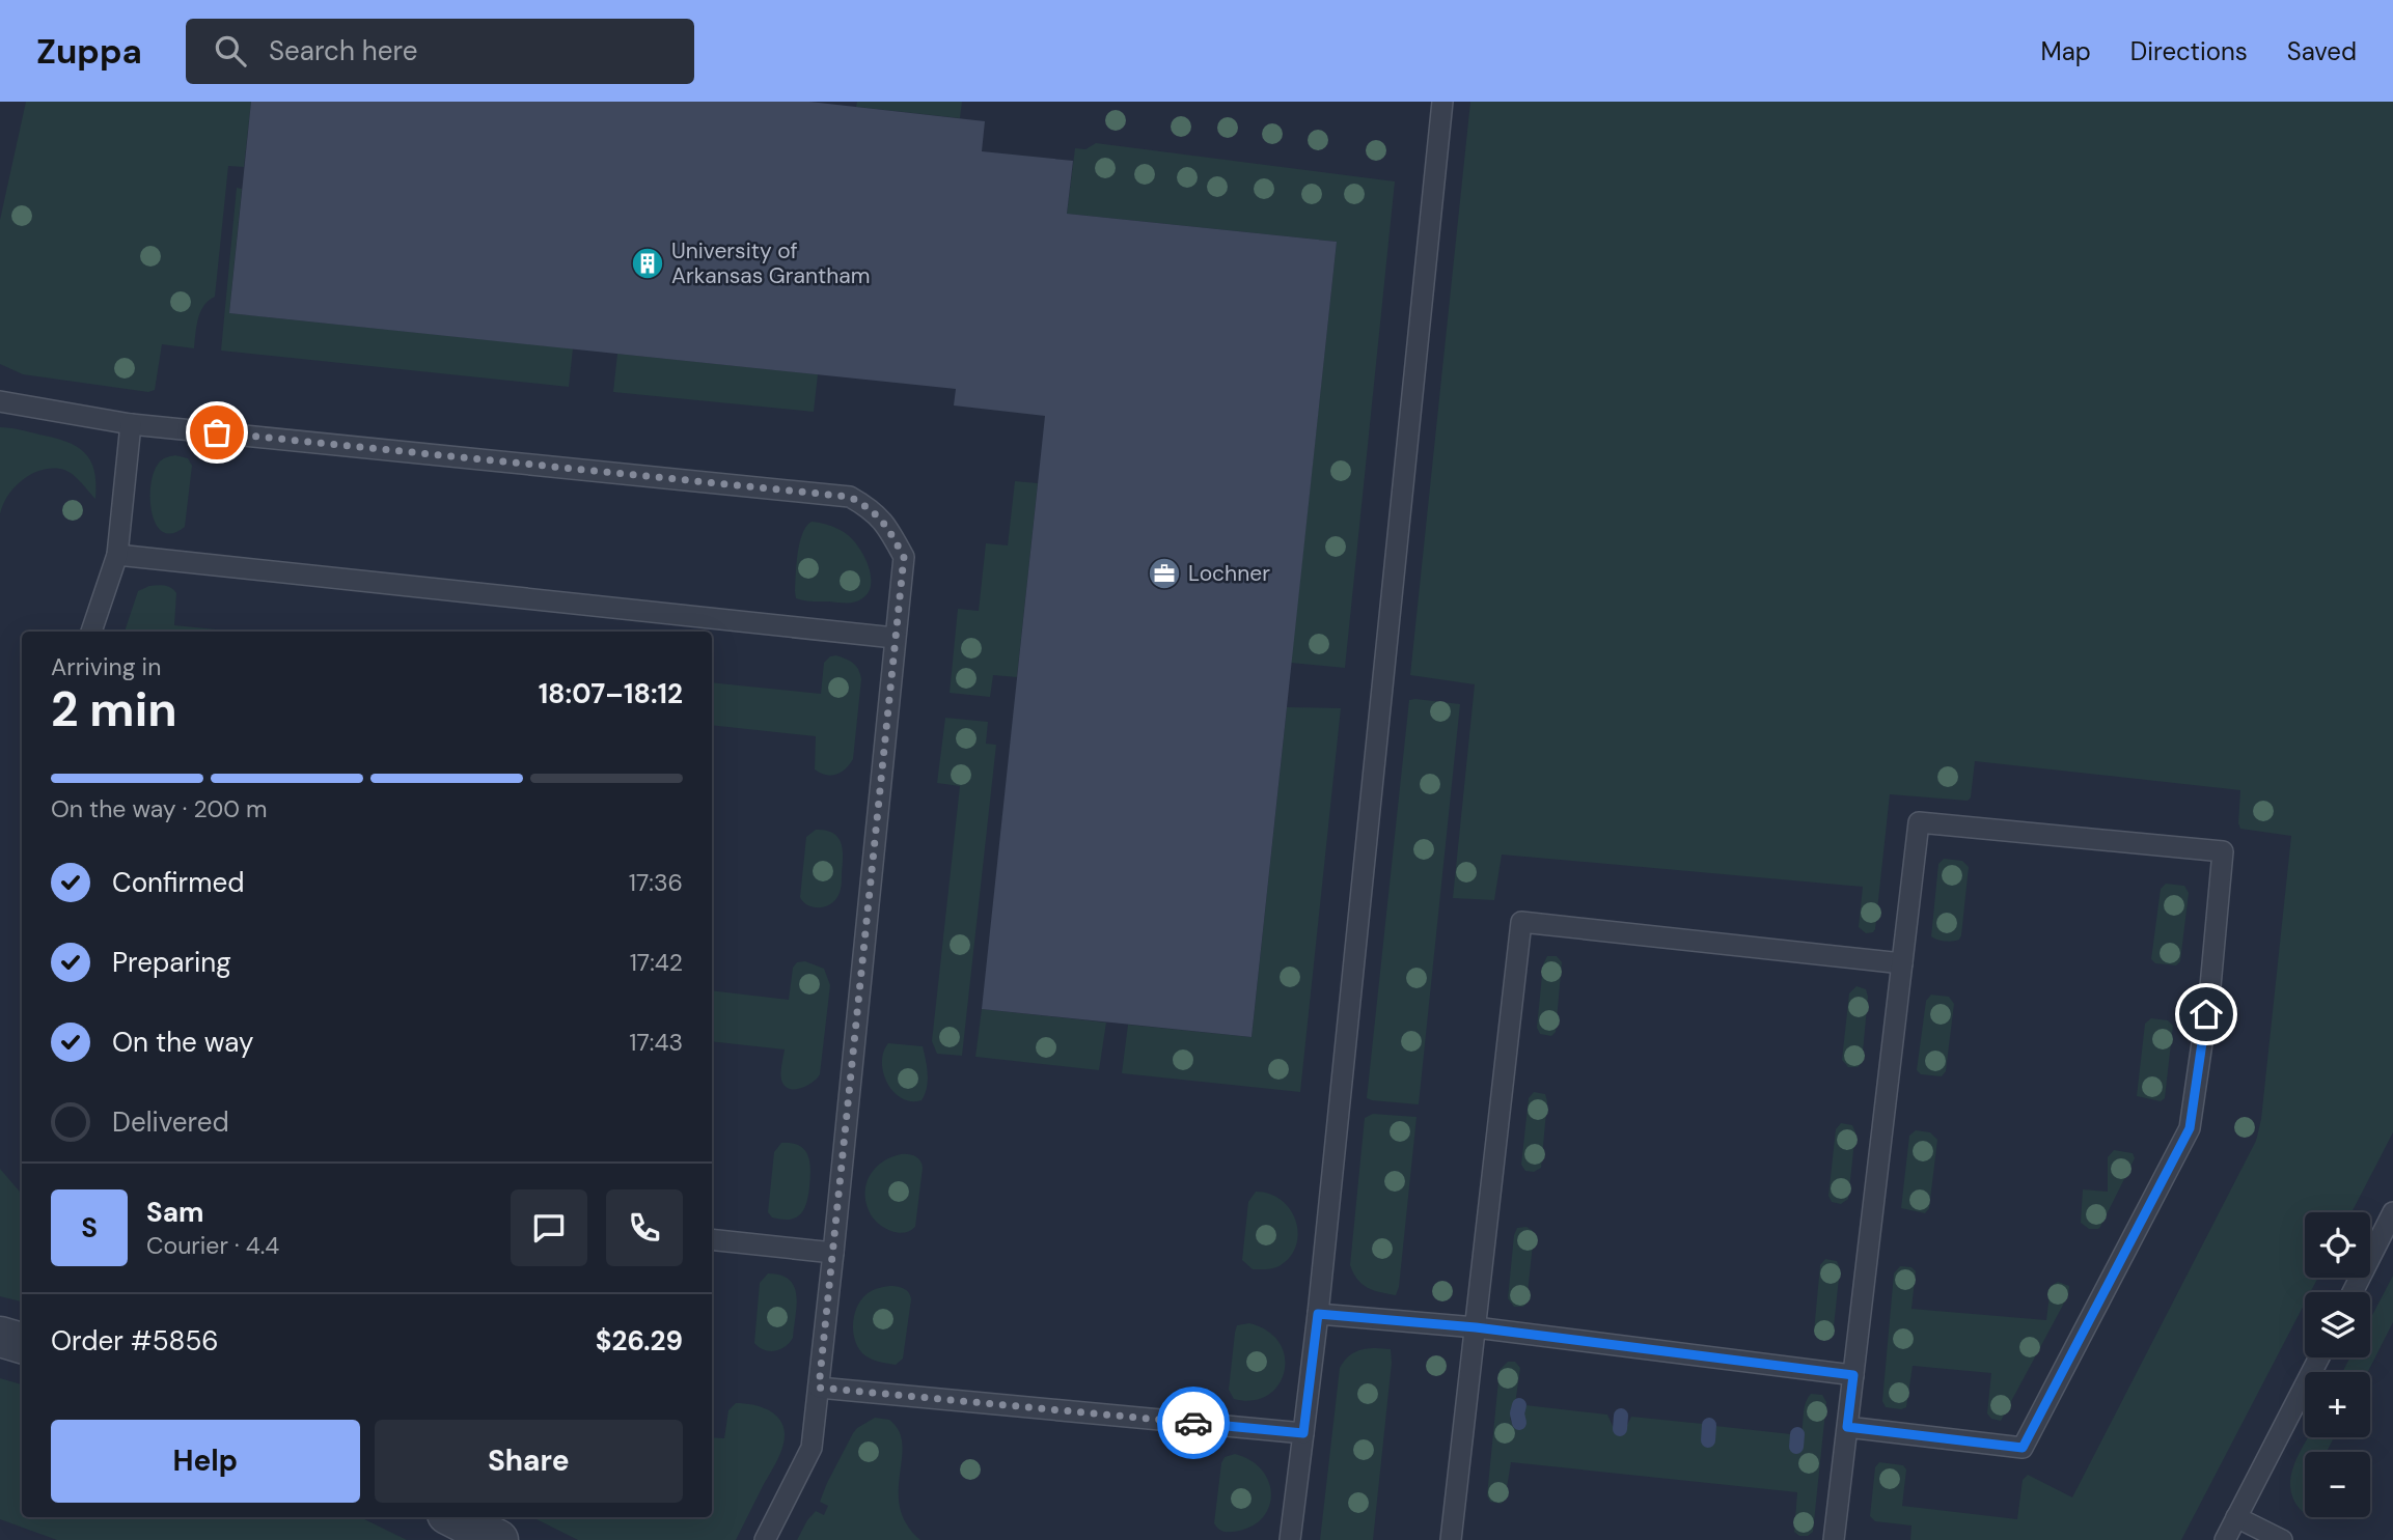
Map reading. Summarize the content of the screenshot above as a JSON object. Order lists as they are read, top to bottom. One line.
{"places":{"building":["University of Arkansas Grantham"],"office":["Lochner"]},"page":{"header":"Zuppa","search":"Search here","nav":["Map","Directions","Saved"],"heading":["2 min","Arriving in","18:07–18:12"],"panel":["Sam","Courier · 4.4","Order #5856","$26.29"],"bar":"On the way · 200 m","list":[["Confirmed","17:36"],["Preparing","17:42"],["On the way","17:43"],"Delivered"],"round":"S","map_buttons":["+","−"],"buttons":["Help","Share"]}}
